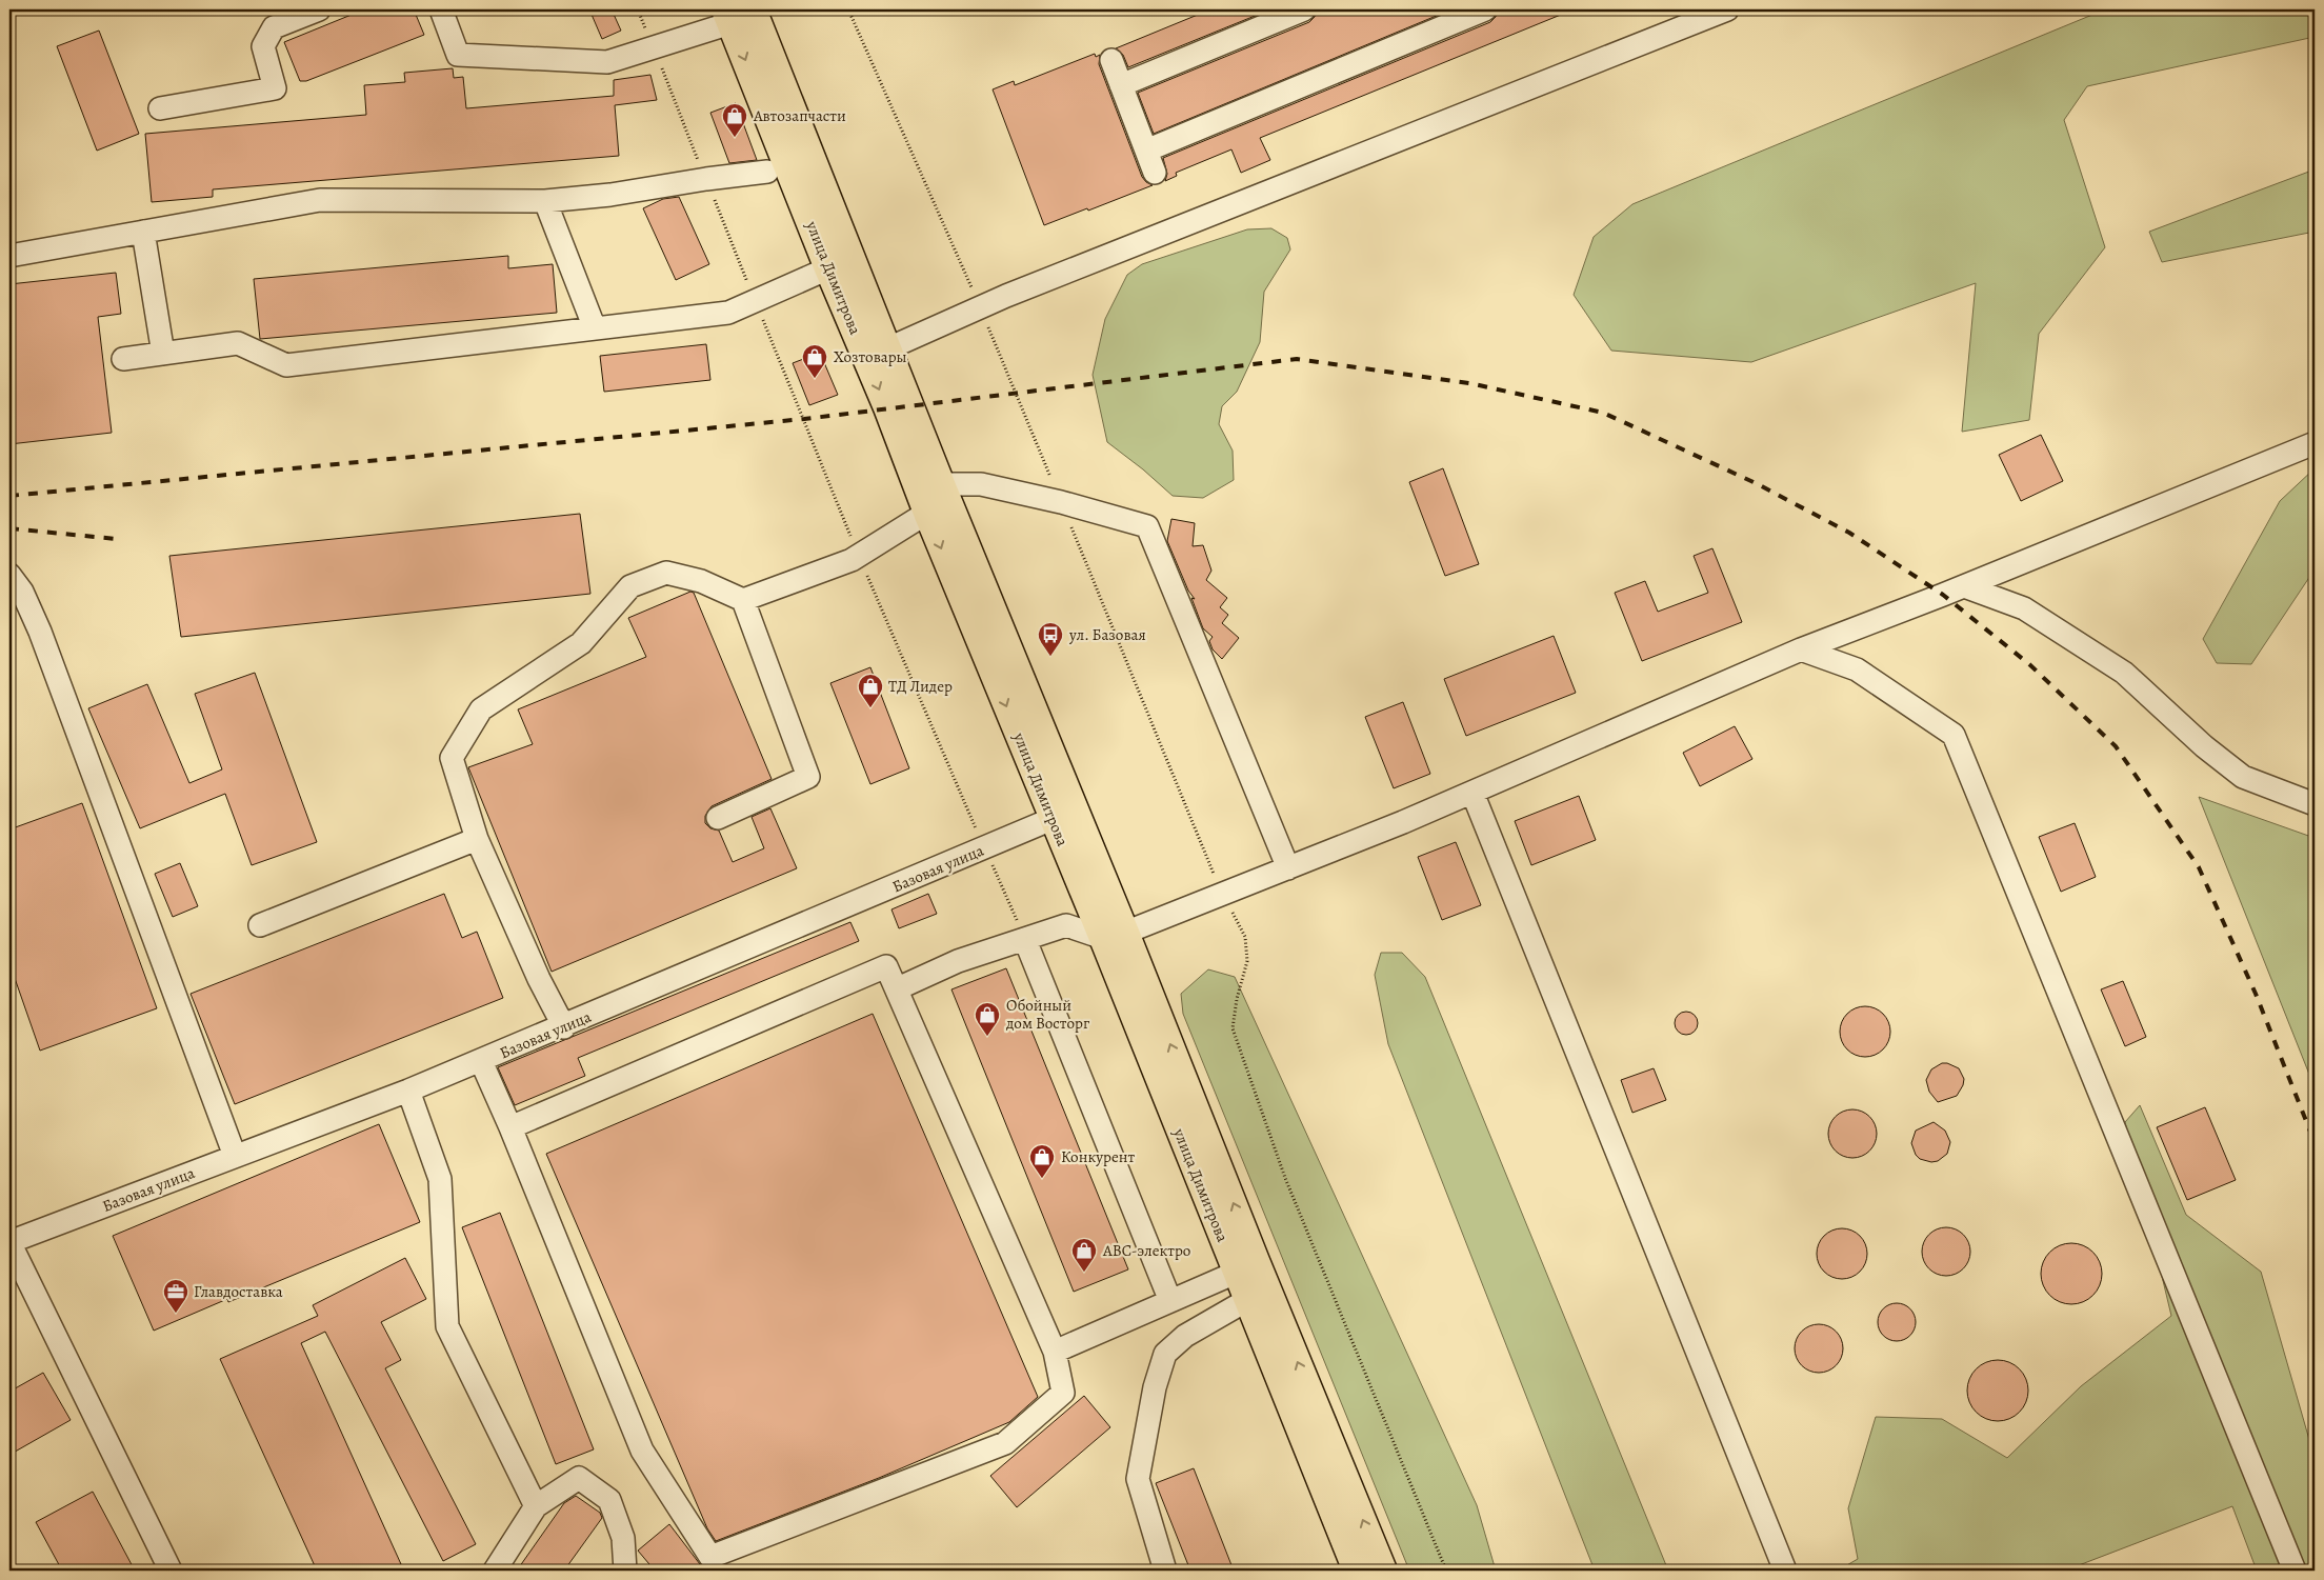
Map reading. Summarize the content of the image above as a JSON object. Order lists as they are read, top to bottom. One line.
{"streets":{"main road":["улица Димитрова"],"street":["Базовая улица"]},"crossings":[["улица Димитрова","Базовая улица"]],"places":{"shop":["Автозапчасти","Хозтовары","ТД Лидер","Обойный дом Восторг","Конкурент","АВС-электро"],"bus stop":["ул. Базовая"],"office":["Главдоставка"]}}
